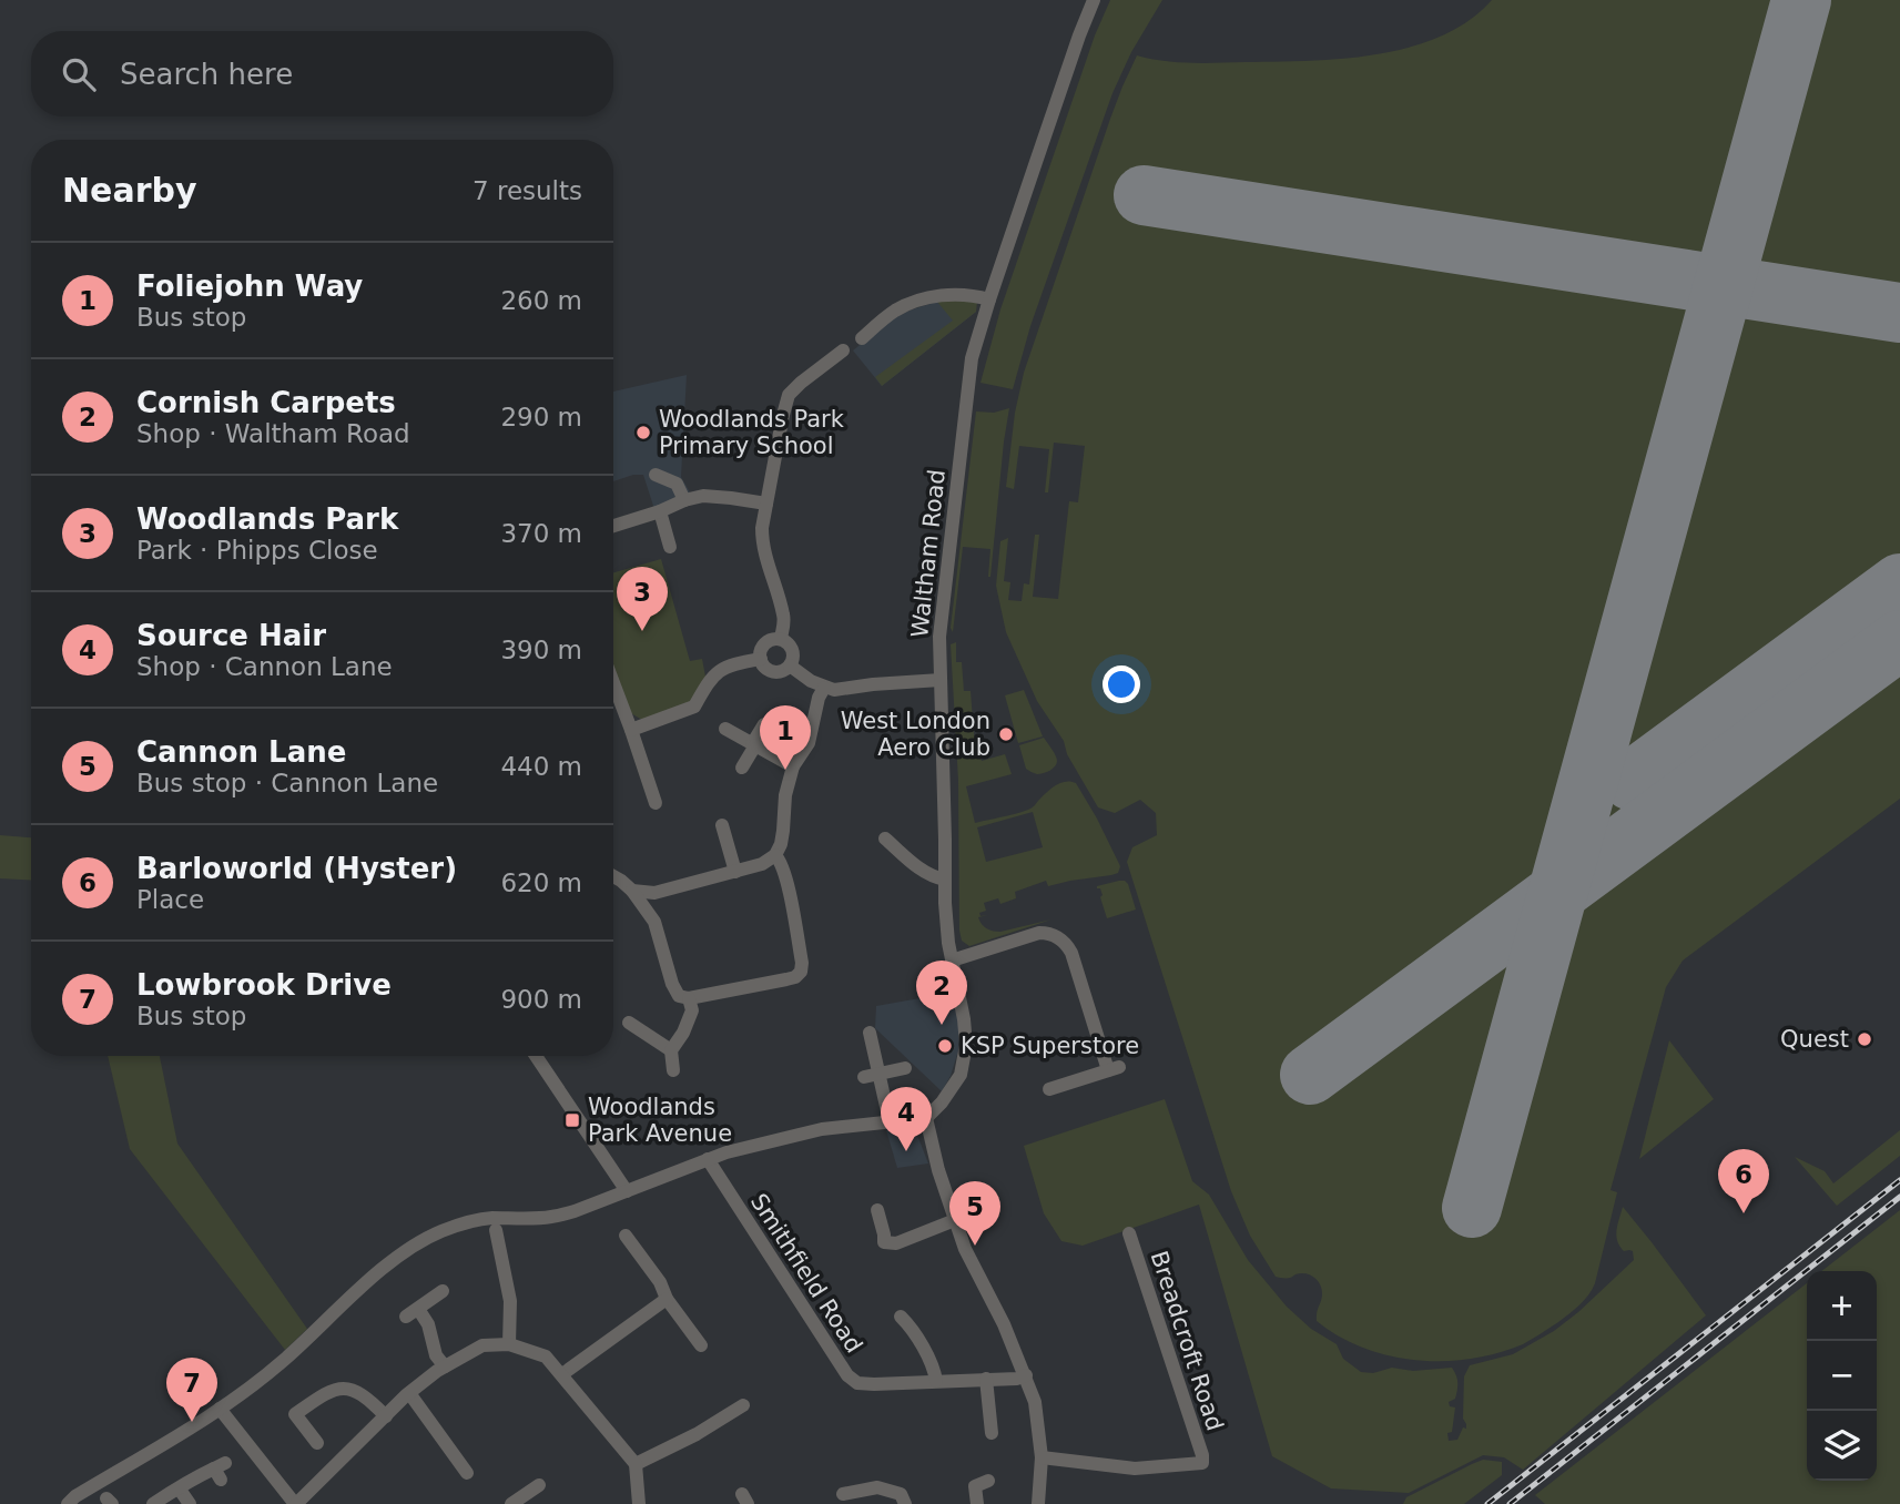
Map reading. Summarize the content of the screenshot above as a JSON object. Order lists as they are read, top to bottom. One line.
{"streets":{"street":["Waltham Road","Smithfield Road","Breadcroft Road"]},"places":{"other":["Woodlands Park Primary School","West London Aero Club","Quest","KSP Superstore"],"transit":["Woodlands Park Avenue"]},"page":{"search":"Search here","heading":["Nearby","7 results"],"list":[{"mark":"1","name":"Foliejohn Way","note":"Bus stop","value":"260 m"},{"mark":"2","name":"Cornish Carpets","note":"Shop · Waltham Road","value":"290 m"},{"mark":"3","name":"Woodlands Park","note":"Park · Phipps Close","value":"370 m"},{"mark":"4","name":"Source Hair","note":"Shop · Cannon Lane","value":"390 m"},{"mark":"5","name":"Cannon Lane","note":"Bus stop · Cannon Lane","value":"440 m"},{"mark":"6","name":"Barloworld (Hyster)","note":"Place","value":"620 m"},{"mark":"7","name":"Lowbrook Drive","note":"Bus stop","value":"900 m"}],"pins":["3","1","2","4","6","5","7"],"map_buttons":["+","−"]}}
